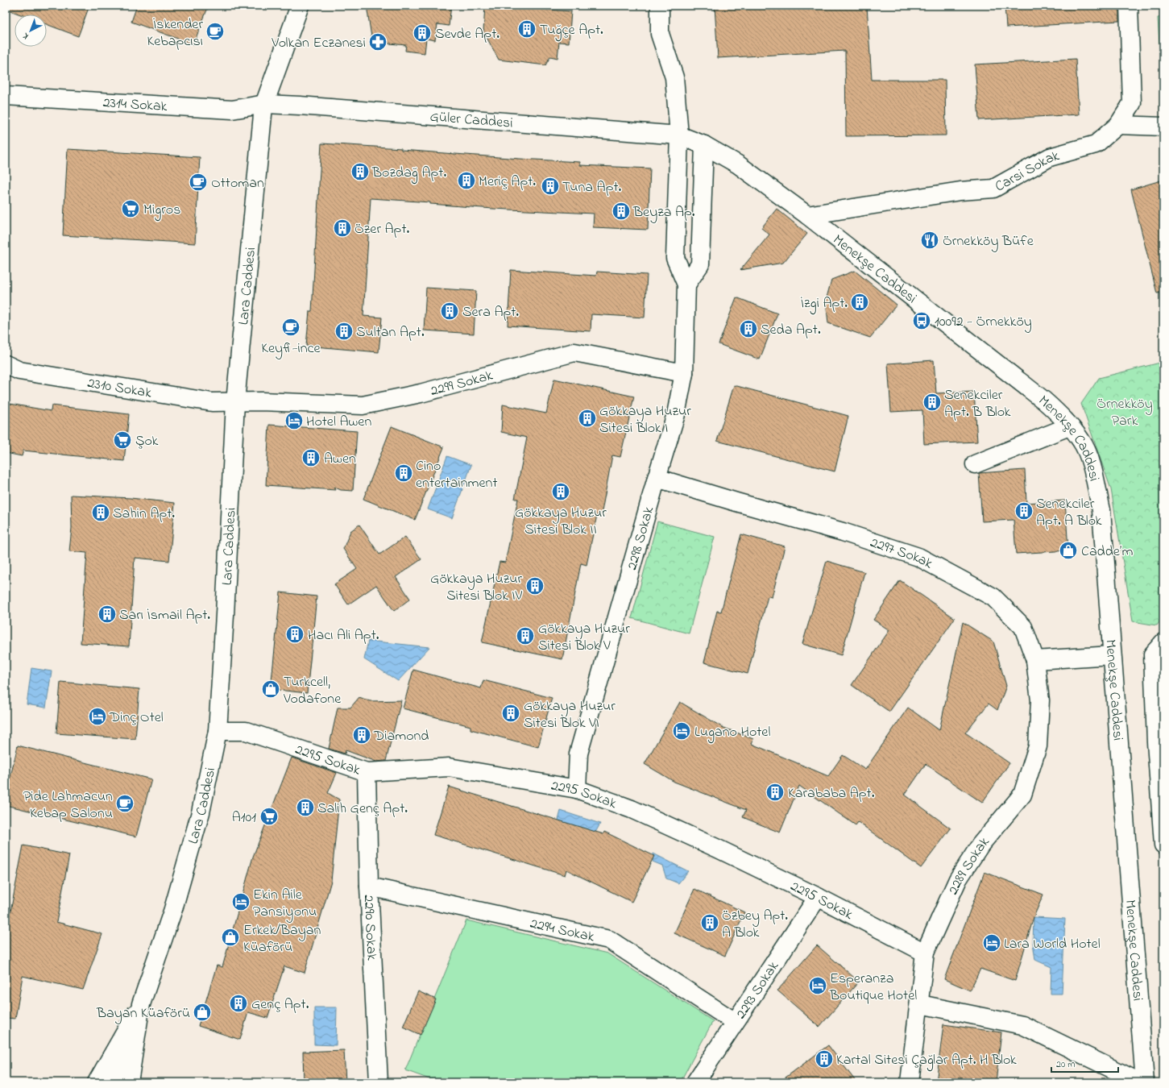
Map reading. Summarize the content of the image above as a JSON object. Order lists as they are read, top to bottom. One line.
{"streets":{"street":["2314 Sokak","Güler Caddesi","Carsi Sokak","Menekşe Caddesi","Lara Caddesi","2299 Sokak","2310 Sokak","2298 Sokak","2297 Sokak","2295 Sokak","2289 Sokak","2290 Sokak","2294 Sokak","2293 Sokak"]},"crossings":[["2314 Sokak","Güler Caddesi"],["2314 Sokak","Lara Caddesi"],["Güler Caddesi","Menekşe Caddesi"],["Güler Caddesi","Lara Caddesi"],["Güler Caddesi","2298 Sokak"],["Carsi Sokak","Menekşe Caddesi"],["Menekşe Caddesi","2298 Sokak"],["Lara Caddesi","2299 Sokak"],["Lara Caddesi","2310 Sokak"],["Lara Caddesi","2295 Sokak"],["2299 Sokak","2310 Sokak"],["2299 Sokak","2298 Sokak"],["2298 Sokak","2297 Sokak"],["2298 Sokak","2295 Sokak"],["2297 Sokak","2289 Sokak"],["2295 Sokak","2289 Sokak"],["2295 Sokak","2290 Sokak"],["2295 Sokak","2293 Sokak"],["2290 Sokak","2294 Sokak"],["2294 Sokak","2293 Sokak"]],"parks":["Örnekköy Park"],"places":{"building":["Tuğçe Apt.","Sevde Apt.","Bozdağ Apt.","Meriç Apt.","Tuna Apt.","Beyza Ap.","Özer Apt.","İzgi Apt.","Sera Apt.","Seda Apt.","Sultan Apt.","Senekciler Apt. B Blok","Gökkaya Huzur Sitesi Blok I","Awen","Cino entertainment","Gökkaya Huzur Sitesi Blok II","Senekciler Apt. A Blok","Sahin Apt.","Gökkaya Huzur Sitesi Blok IV","Sarı İsmail Apt.","Hacı Ali Apt.","Gökkaya Huzur Sitesi Blok V","Gökkaya Huzur Sitesi Blok VI","Diamond","Karababa Apt.","Salih Genç Apt.","Özbey Apt. A Blok","Genç Apt.","Kartal Sitesi Çağlar Apt. H Blok"],"cafe":["İskender Kebapcısı","Ottoman","Keyfi-ince","Pide Lahmacun Kebap Salonu"],"pharmacy":["Volkan Eczanesi"],"supermarket":["Migros","Şok","A101"],"restaurant":["Örnekköy Büfe"],"bus stop":["10092 - Örnekköy"],"hotel":["Hotel Awen","Dinç Otel","Lugano Hotel","Ekin Aile Pansiyonu","Lara World Hotel","Esperanza Boutique Hotel"],"shop":["Cadde’m","Turkcell, Vodafone","Erkek/Bayan Küaförü","Bayan Küaförü"]},"scale_bar":"20 m","north":"bottom left"}
